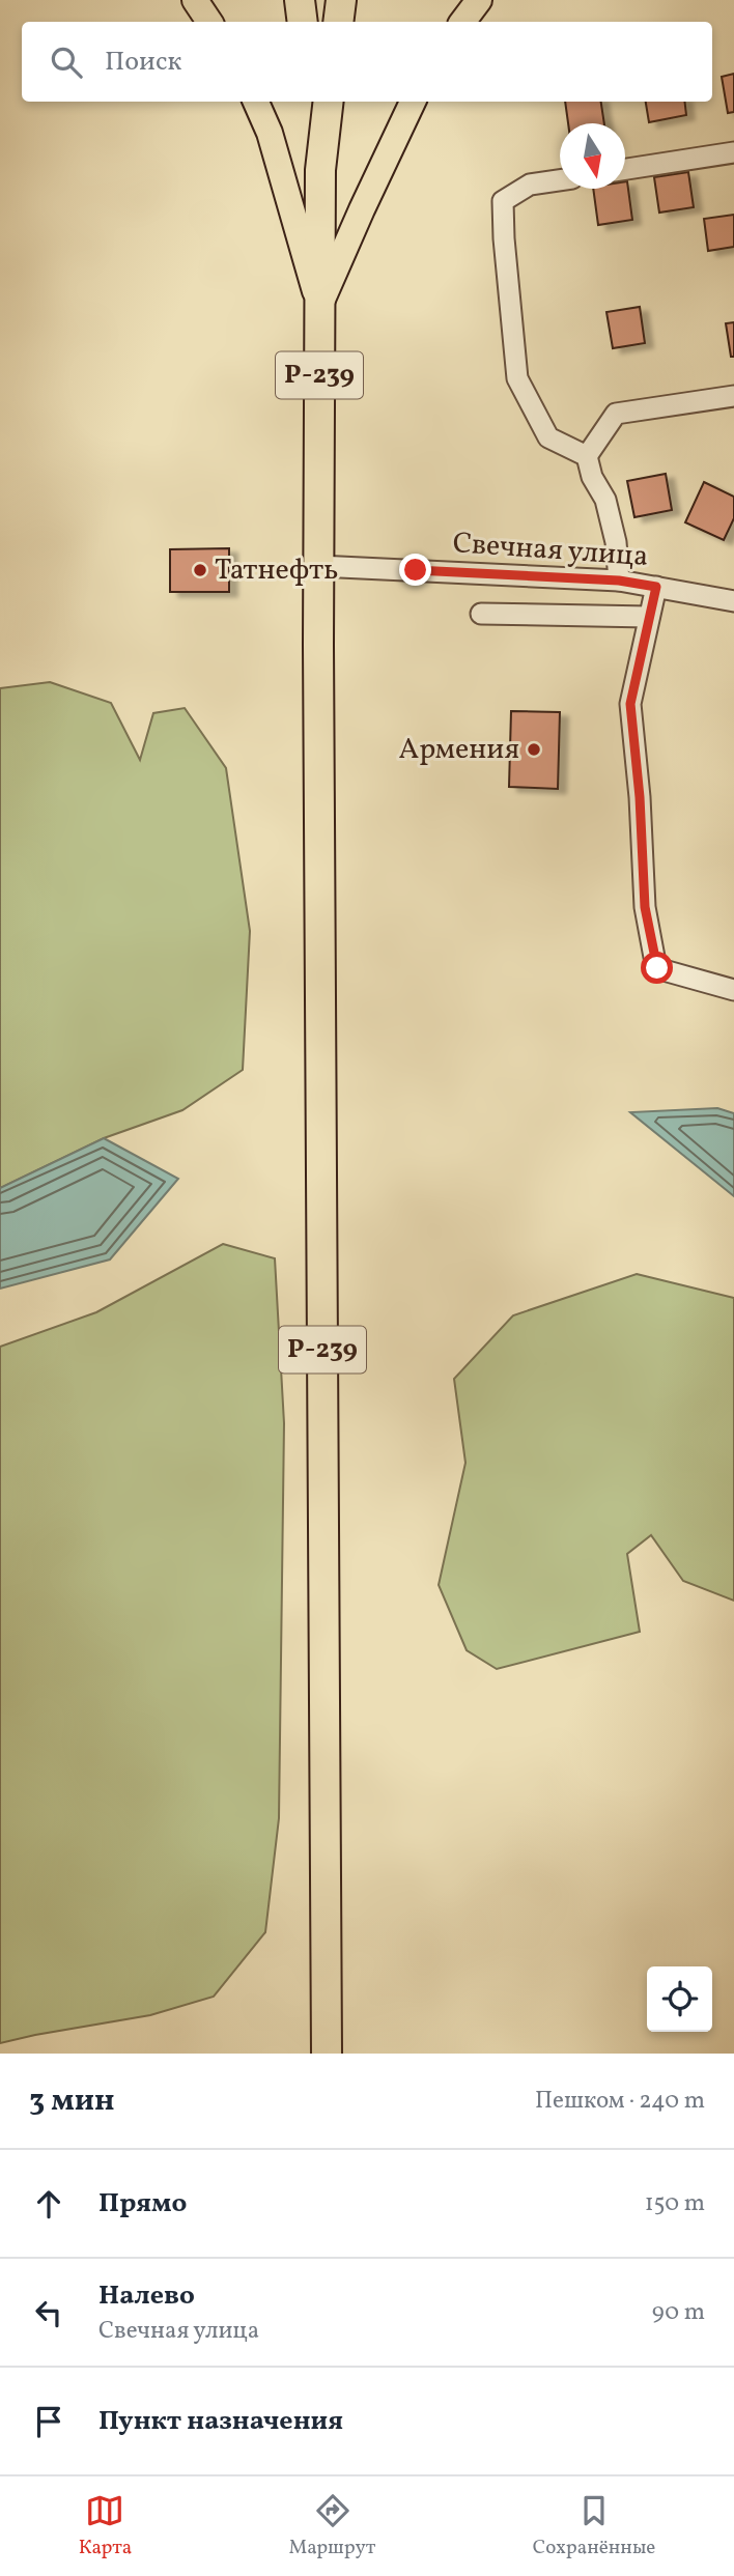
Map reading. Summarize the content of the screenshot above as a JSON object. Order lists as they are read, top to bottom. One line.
{"streets":{"highway":["Р-239"],"street":["Свечная улица"]},"crossings":[["Р-239","Свечная улица"]],"places":["Татнефть","Армения"],"north":"bottom","page":{"search":"Поиск","heading":["3 мин","Пешком · 240 m"],"list":[["Прямо","150 m"],["Налево","Свечная улица","90 m"],"Пункт назначения"],"nav":["Карта","Маршрут","Сохранённые"]}}
